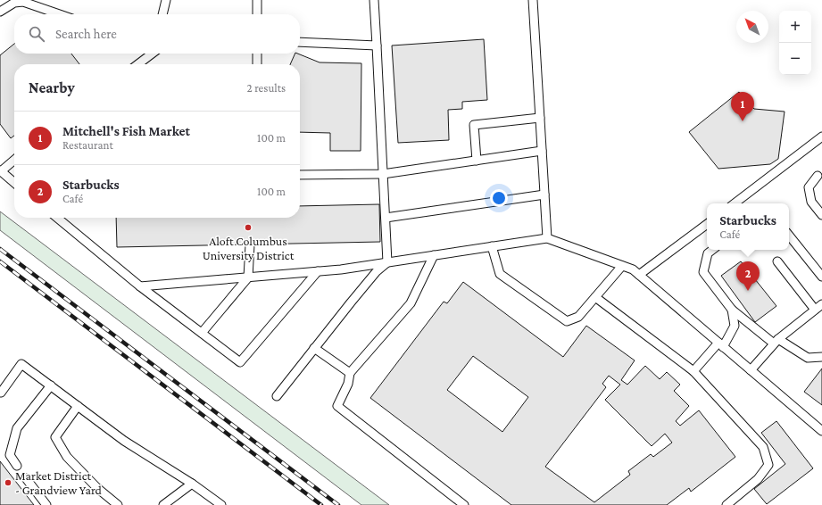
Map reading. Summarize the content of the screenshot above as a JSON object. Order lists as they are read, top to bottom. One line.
{"places":["Aloft Columbus University District","Market District - Grandview Yard"],"north":"top left","page":{"map_buttons":["+","−"],"search":"Search here","heading":["Nearby","2 results"],"pins":["1","2"],"list":[{"mark":"1","name":"Mitchell's Fish Market","note":"Restaurant","value":"100 m"},{"mark":"2","name":"Starbucks","note":"Café","value":"100 m"}],"popup":["Starbucks","Café"]}}
